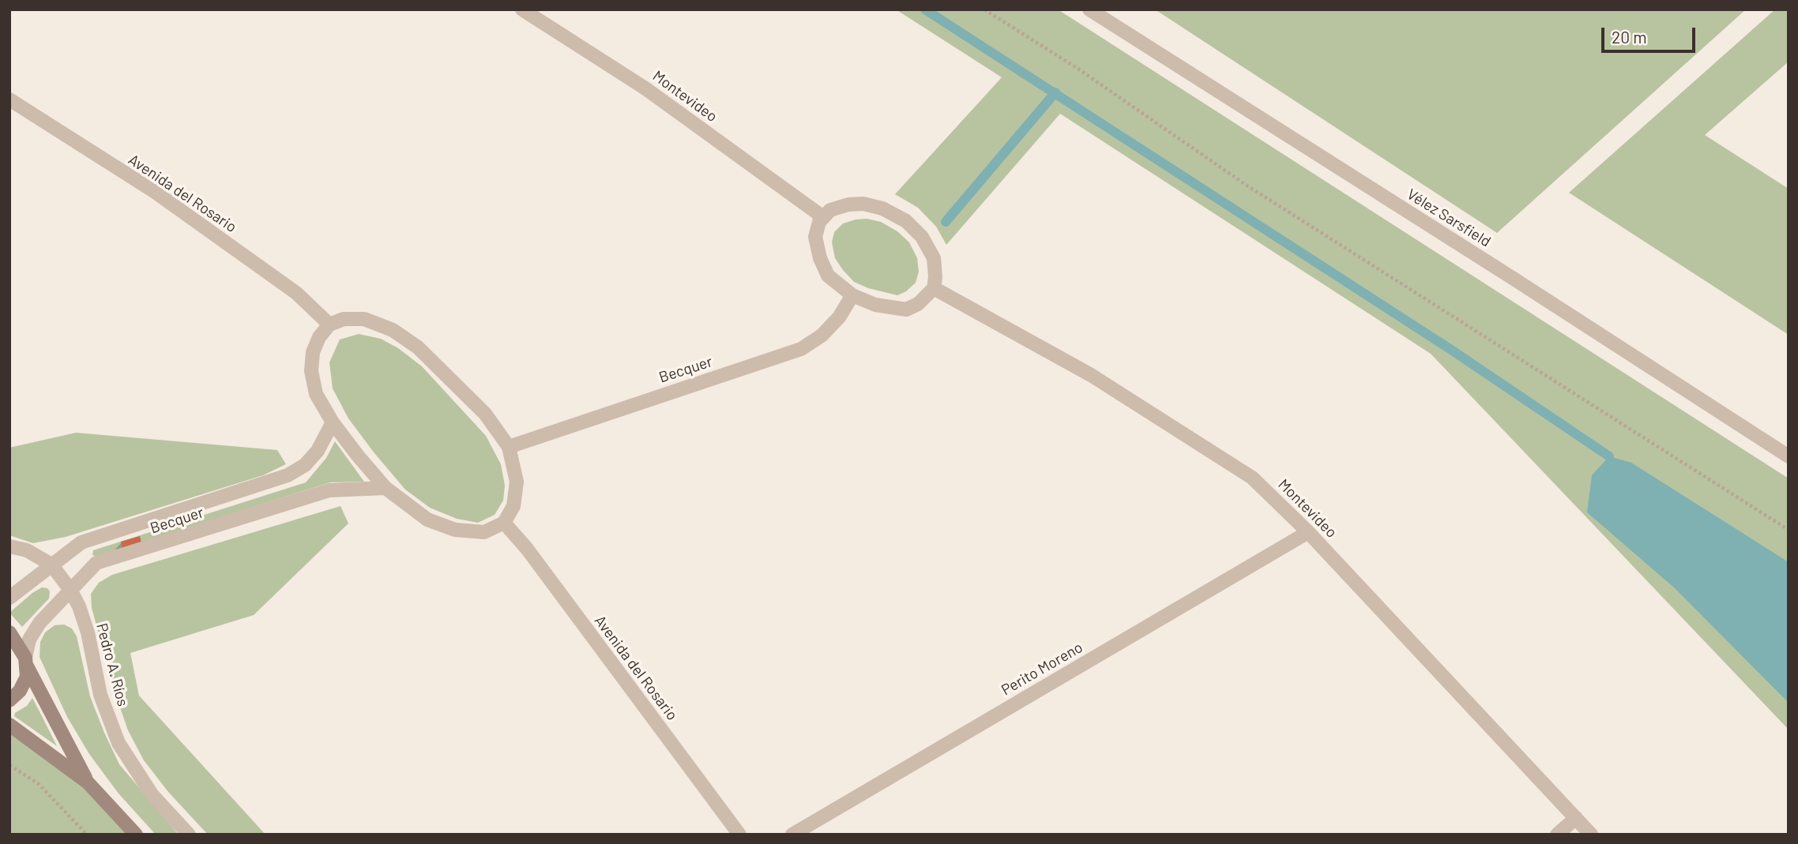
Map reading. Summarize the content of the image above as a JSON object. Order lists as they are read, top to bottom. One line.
{"streets":{"street":["Montevideo","Avenida del Rosario","Vélez Sarsfield","Becquer","Pedro A. Ríos","Perito Moreno"]},"crossings":[["Montevideo","Becquer"],["Montevideo","Perito Moreno"],["Becquer","Pedro A. Ríos"]],"scale_bar":"20 m"}
